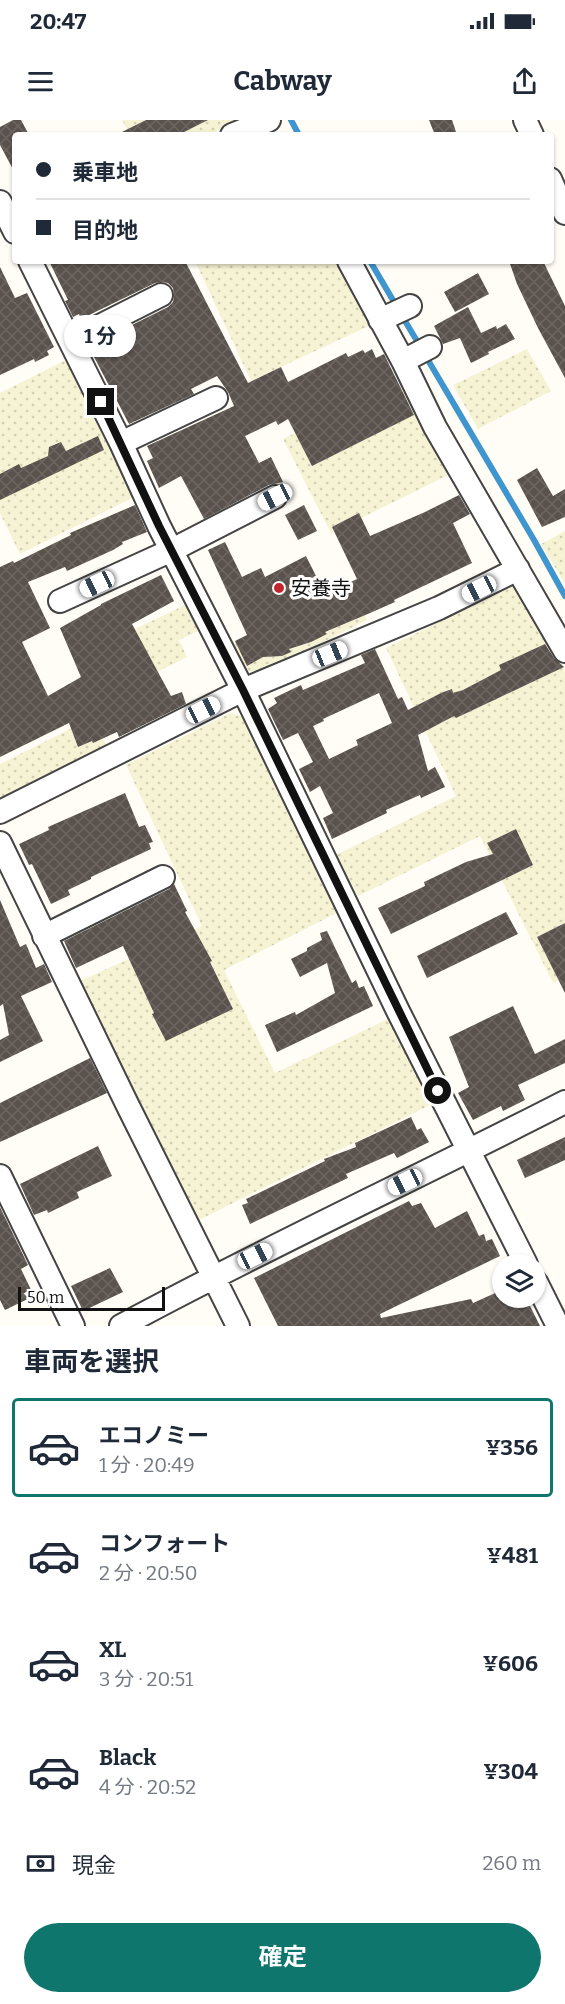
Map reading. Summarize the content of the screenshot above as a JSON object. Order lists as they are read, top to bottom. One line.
{"places":["安養寺"],"scale_bar":"50 m","page":{"status":"20:47","header":"Cabway","banner":["乗車地","目的地"],"bubble":"1 分","scale":"50 m","heading":"車両を選択","list":[{"name":"エコノミー","note":"1 分 · 20:49","value":"¥356"},{"name":"コンフォート","note":"2 分 · 20:50","value":"¥481"},{"name":"XL","note":"3 分 · 20:51","value":"¥606"},{"name":"Black","note":"4 分 · 20:52","value":"¥304"}],"pay":["現金","260 m"],"buttons":"確定"}}
